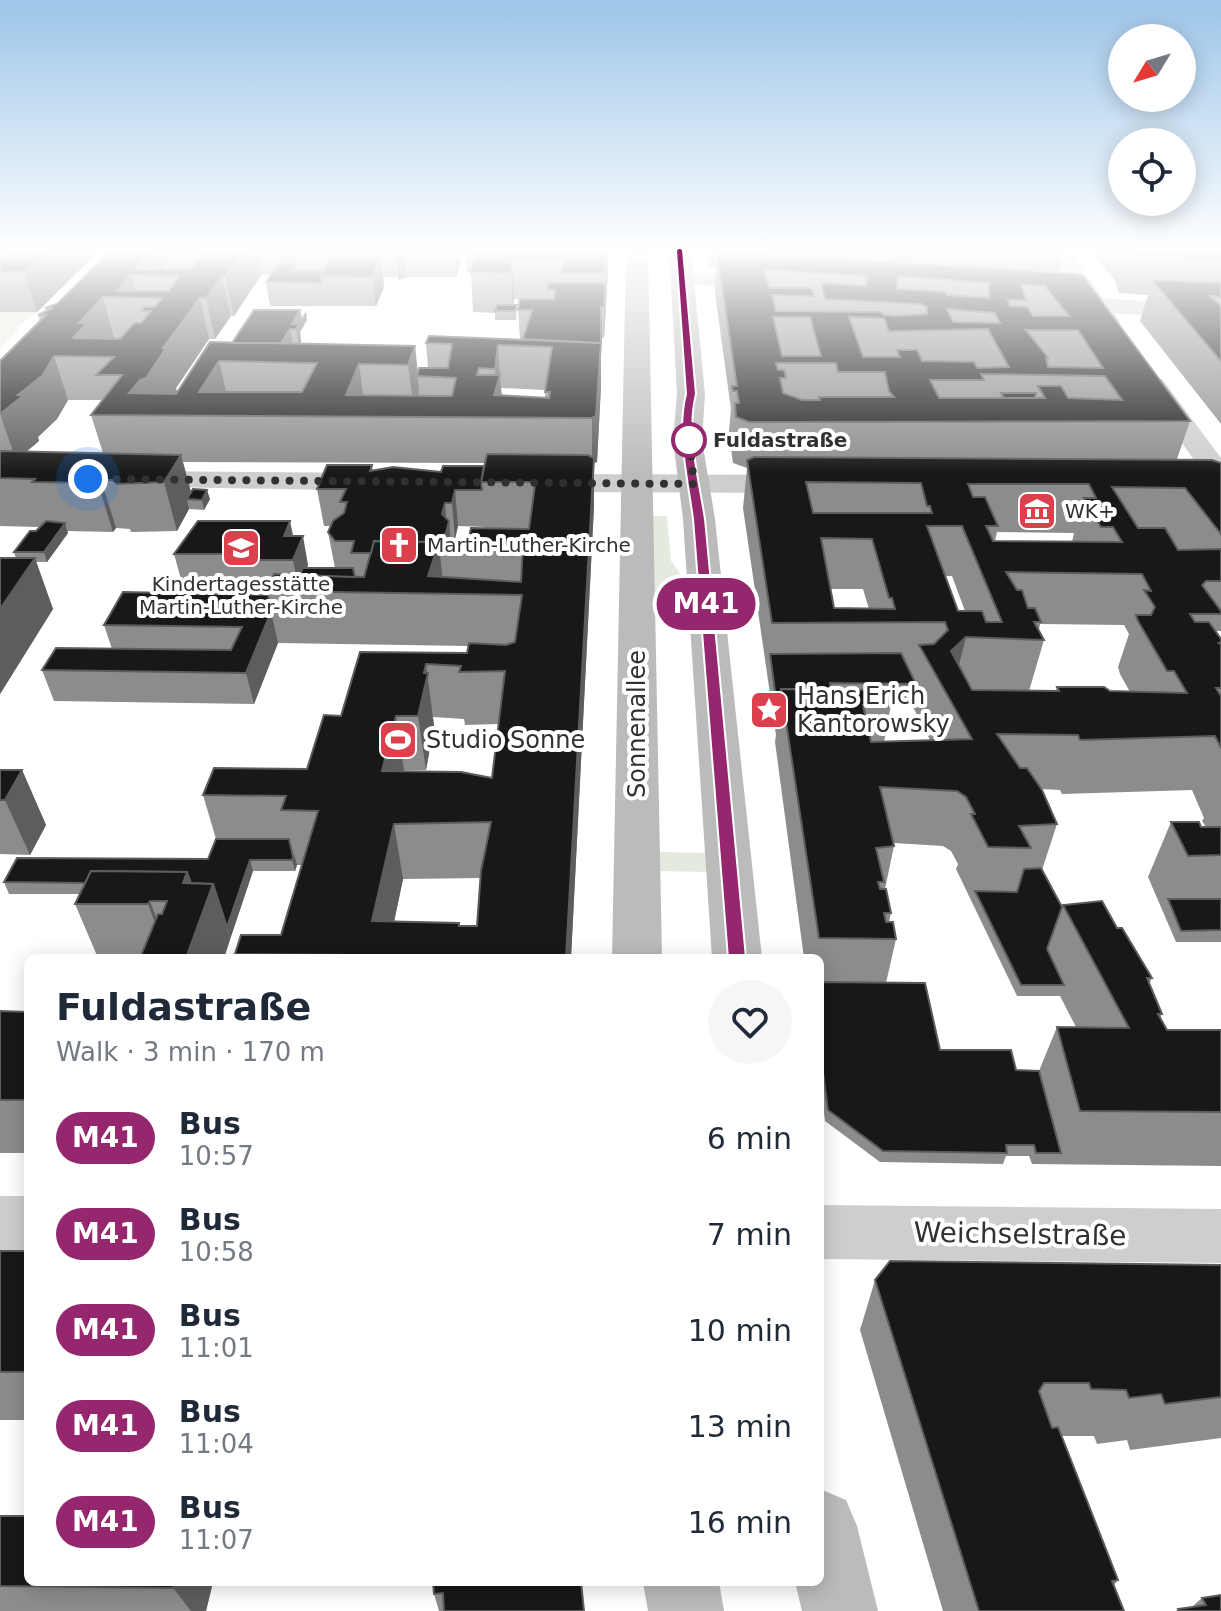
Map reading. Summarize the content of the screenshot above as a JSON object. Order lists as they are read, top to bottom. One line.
{"streets":{"main road":["Sonnenallee"],"street":["Weichselstraße"]},"places":{"other":["Fuldastraße"],"museum":["WK+"],"church":["Martin-Luther-Kirche"],"school or university":["Kindertagesstätte Martin-Luther-Kirche"],"place":["Hans Erich Kantorowsky"],"sports":["Studio Sonne"]},"lines":["bus line M41"],"north":"bottom left","page":{"on_map":"M41","heading":["Fuldastraße","Walk · 3 min · 170 m"],"list":[{"mark":"M41","name":"Bus","note":"10:57","value":"6 min"},{"mark":"M41","name":"Bus","note":"10:58","value":"7 min"},{"mark":"M41","name":"Bus","note":"11:01","value":"10 min"},{"mark":"M41","name":"Bus","note":"11:04","value":"13 min"},{"mark":"M41","name":"Bus","note":"11:07","value":"16 min"}]}}
